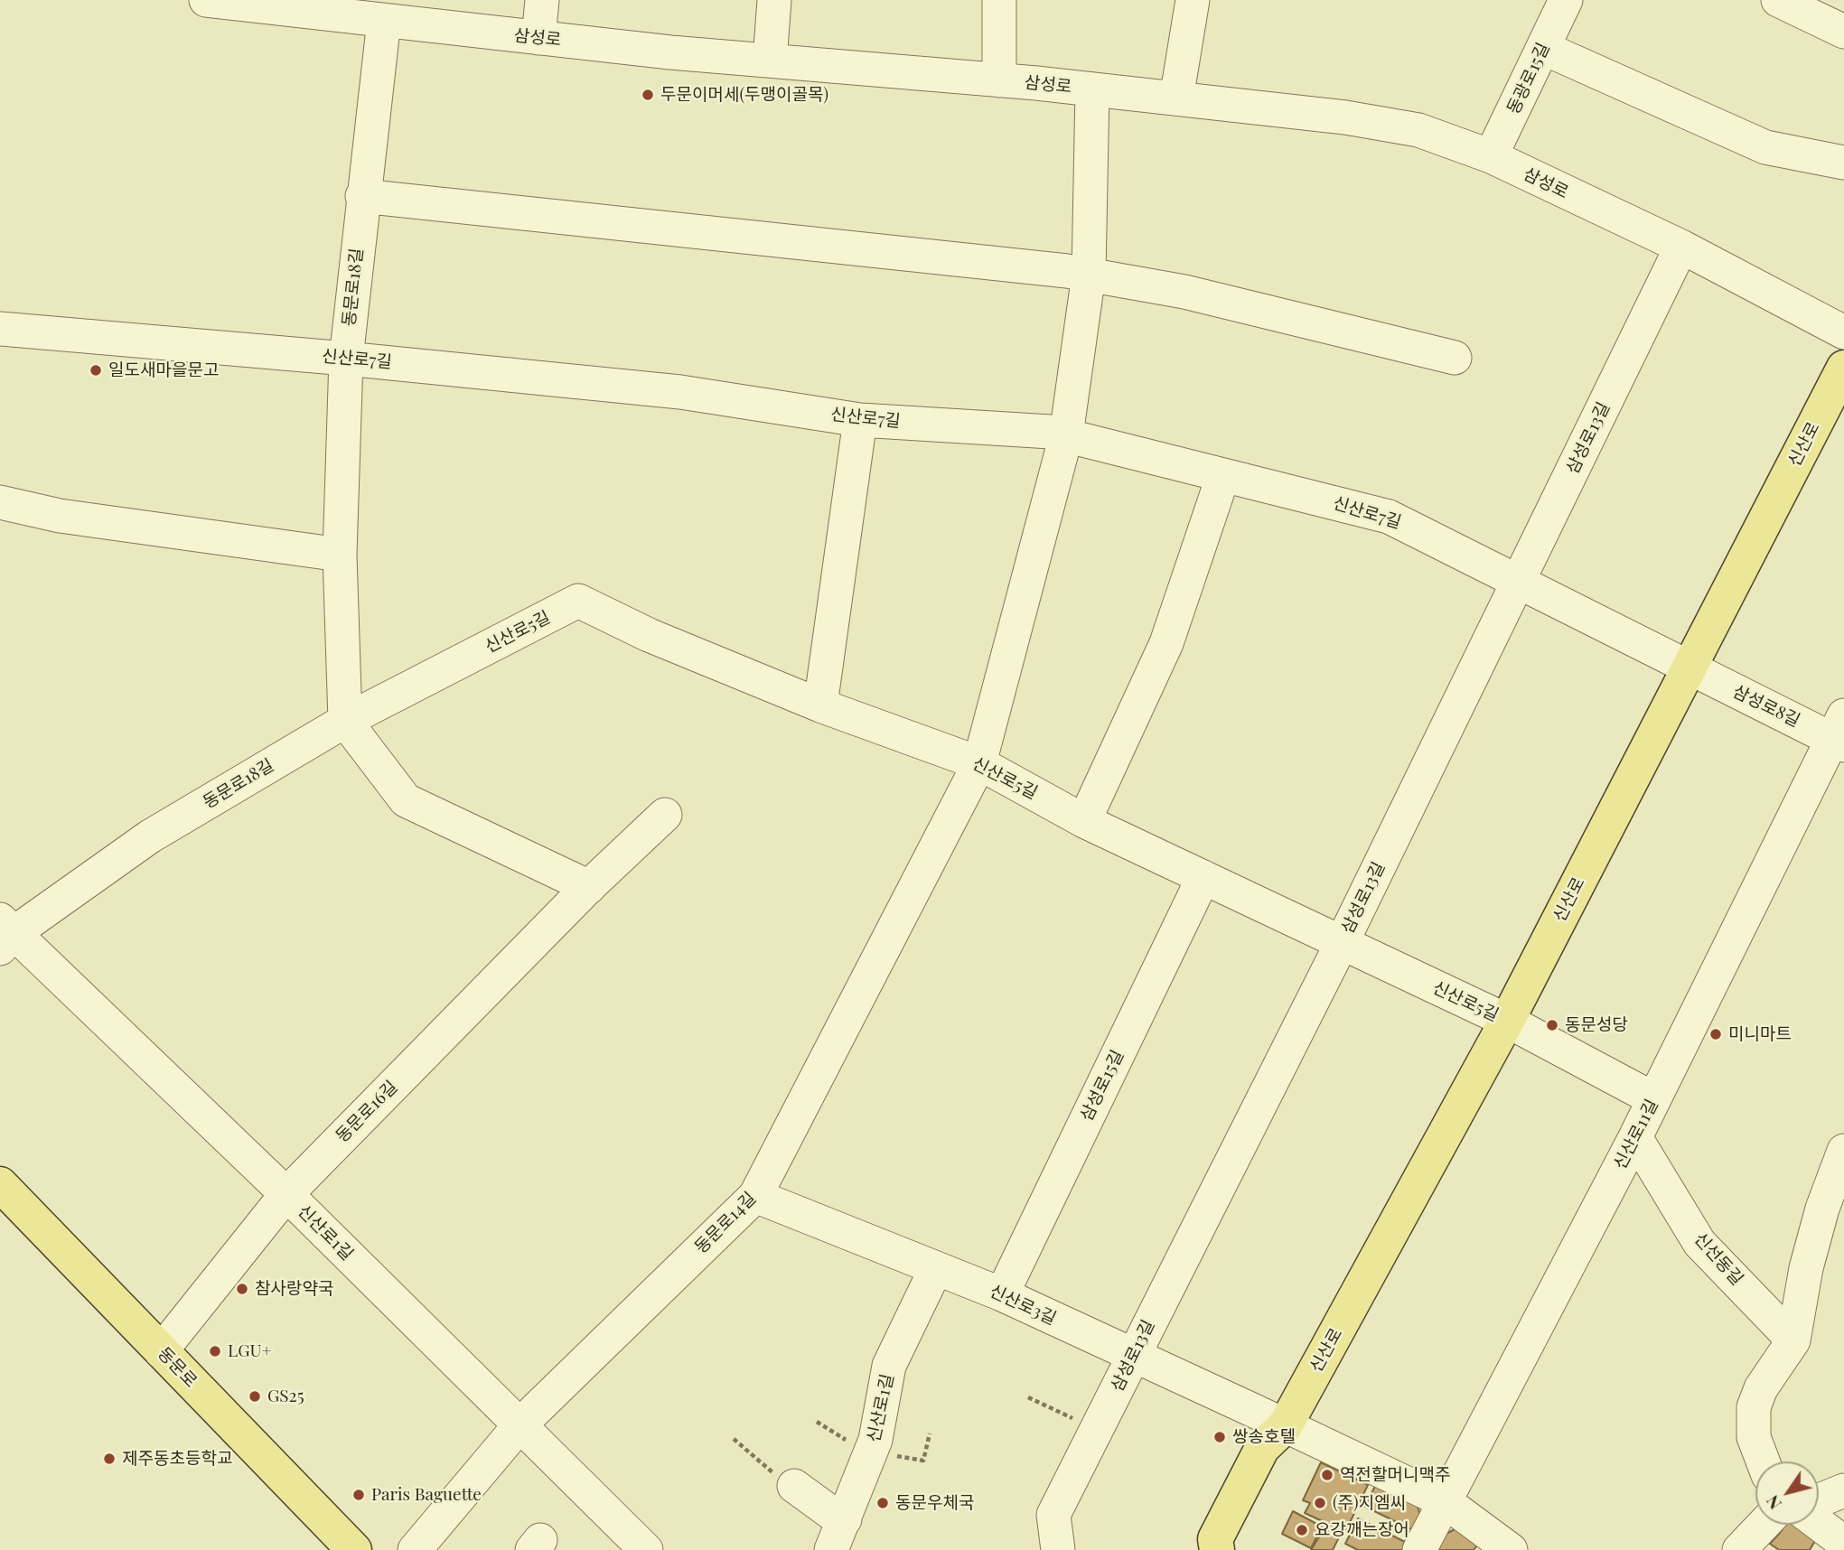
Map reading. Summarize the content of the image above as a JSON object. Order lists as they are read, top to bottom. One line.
{"streets":{"main road":["신산로","동문로"],"street":["삼성로","동광로15길","동문로18길","신산로7길","삼성로13길","신산로5길","삼성로8길","삼성로15길","동문로16길","신산로11길","동문로14길","신산로1길","신선동길","신산로3길"]},"crossings":[["삼성로","동광로15길"],["삼성로","동문로18길"],["삼성로","삼성로13길"],["삼성로","동문로14길"],["동문로18길","신산로7길"],["동문로18길","신산로5길"],["동문로18길","신산로1길"],["신산로7길","삼성로13길"],["신산로7길","신산로"],["신산로7길","삼성로8길"],["신산로7길","동문로14길"],["삼성로13길","신산로5길"],["삼성로13길","신산로3길"],["신산로","신산로5길"],["신산로","삼성로8길"],["신산로","신산로3길"],["신산로5길","삼성로15길"],["신산로5길","신산로11길"],["신산로5길","동문로14길"],["삼성로8길","신산로11길"],["삼성로15길","신산로3길"],["동문로16길","신산로1길"],["동문로16길","동문로"],["신산로11길","신선동길"],["신산로11길","신산로3길"],["동문로14길","신산로1길"],["동문로14길","신산로3길"],["신산로1길","신산로3길"]],"places":["두문이머세(두맹이골목)","일도새마을문고","동문성당","미니마트","참사랑약국","LGU+","GS25","쌍송호텔","제주동초등학교","역전할머니맥주","Paris Baguette","동문우체국","(주)지엠씨","요강깨는장어"],"north":"bottom left"}
